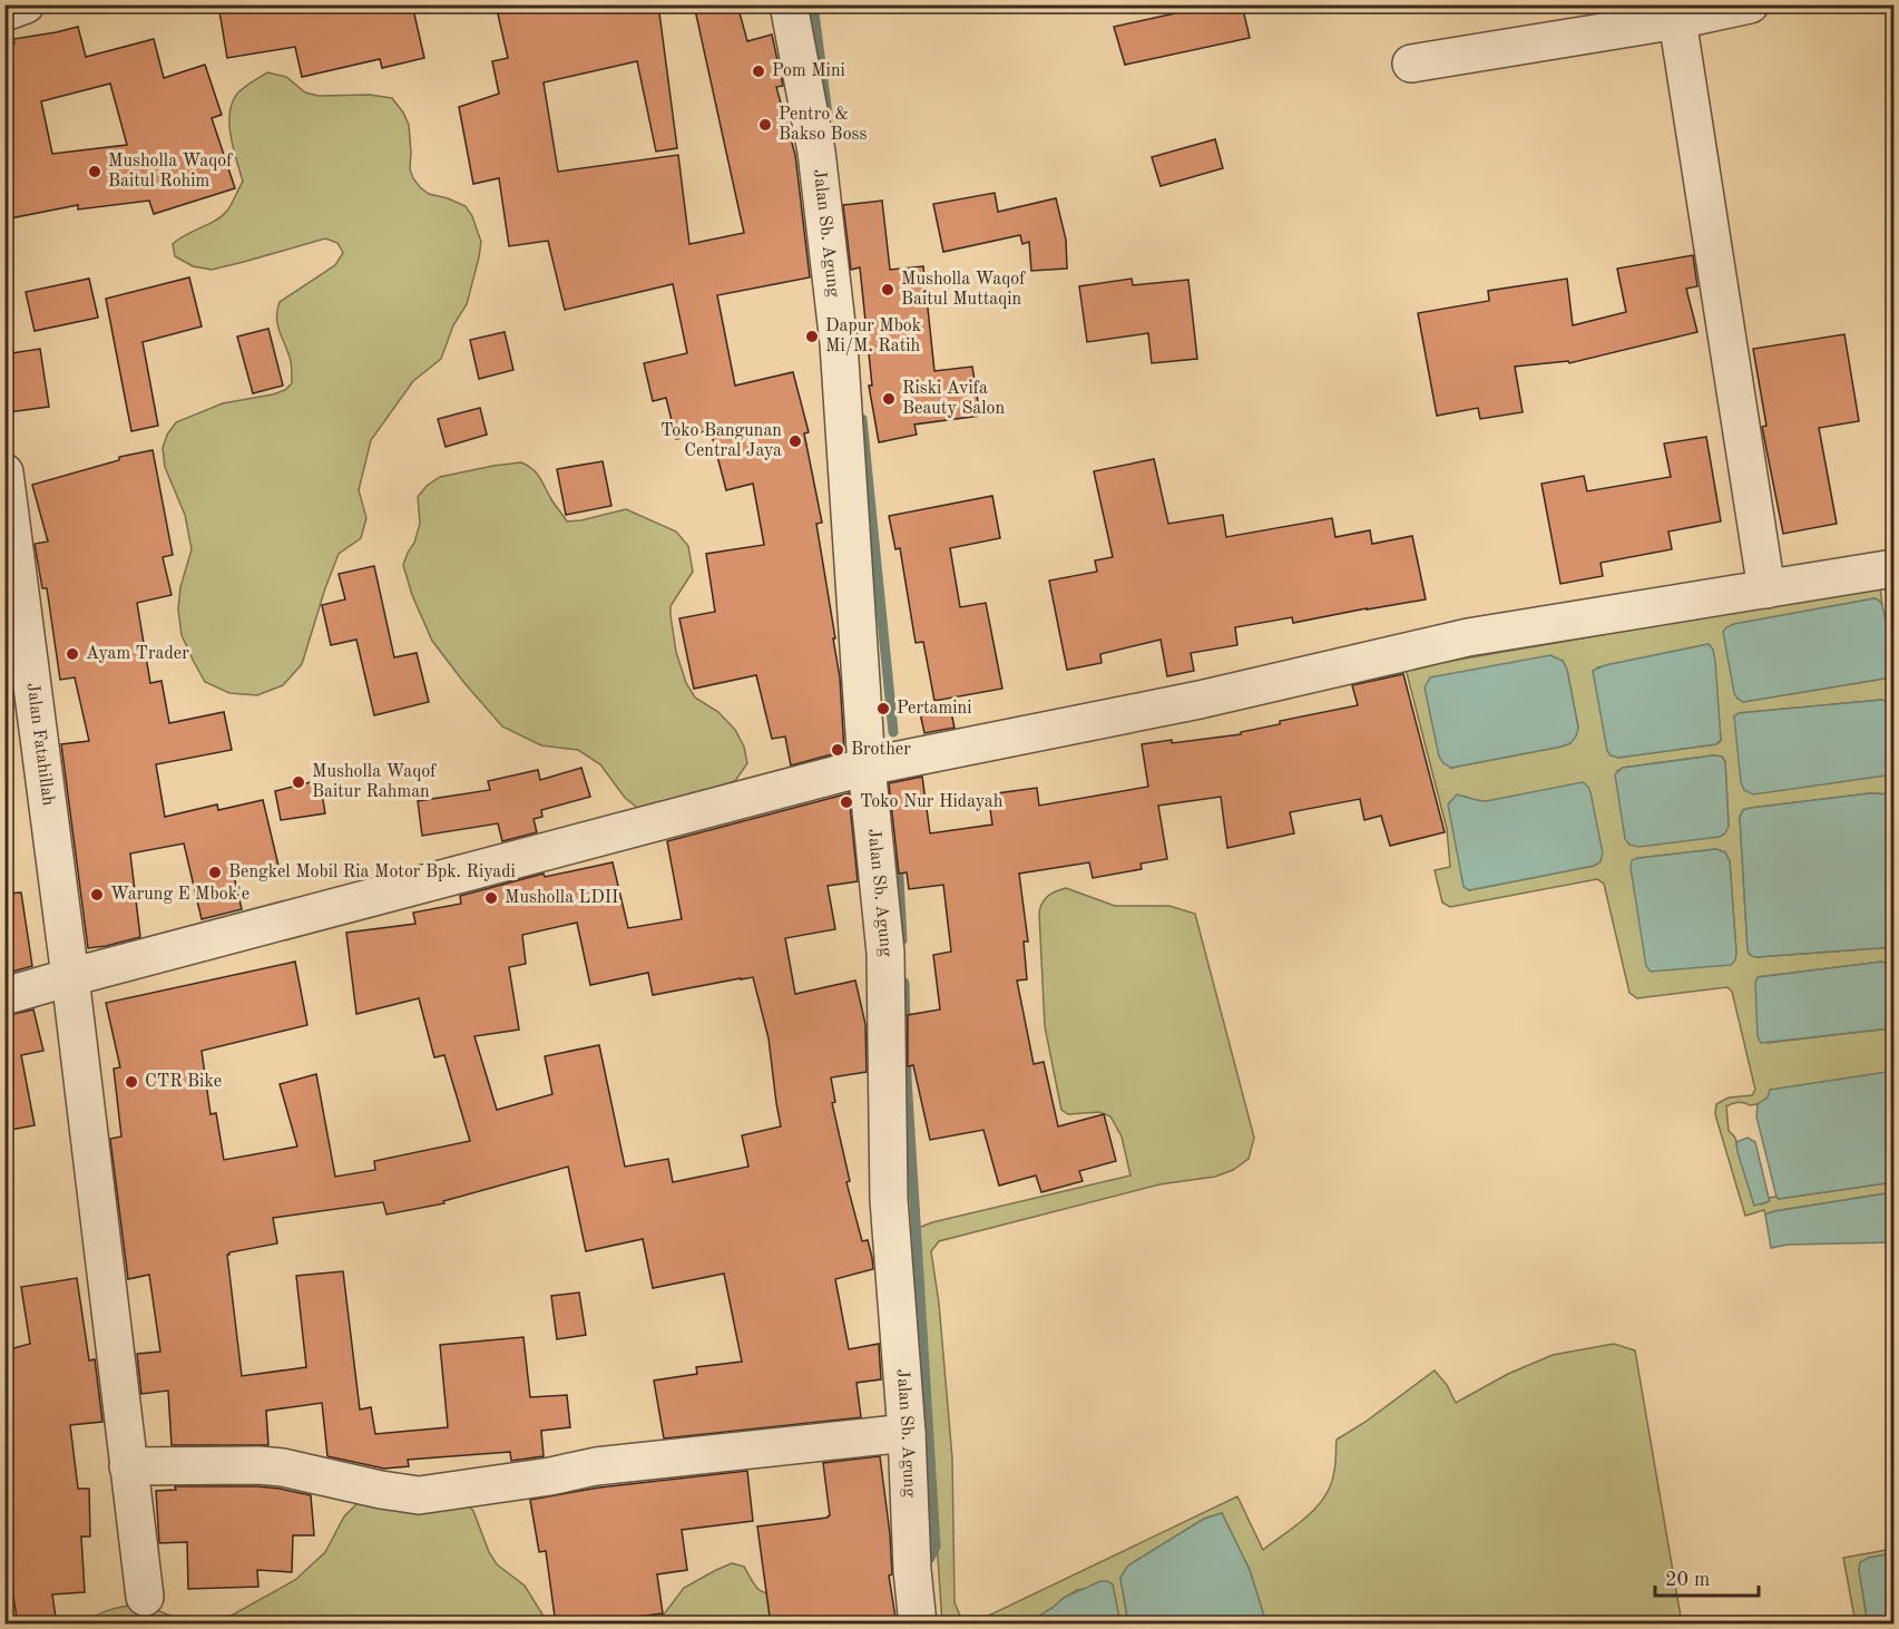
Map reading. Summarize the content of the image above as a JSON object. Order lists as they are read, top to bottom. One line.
{"streets":{"street":["Jalan Sb. Agung","Jalan Fatahillah"]},"places":["Pom Mini","Pentro & Bakso Boss","Musholla Waqof Baitul Rohim","Musholla Waqof Baitul Muttaqin","Dapur Mbok Mi/M. Ratih","Riski Avifa Beauty Salon","Toko Bangunan Central Jaya","Ayam Trader","Pertamini","Brother","Musholla Waqof Baitur Rahman","Toko Nur Hidayah","Bengkel Mobil Ria Motor Bpk. Riyadi","Warung E Mbok'e","Musholla LDII","CTR Bike"],"scale_bar":"20 m"}
